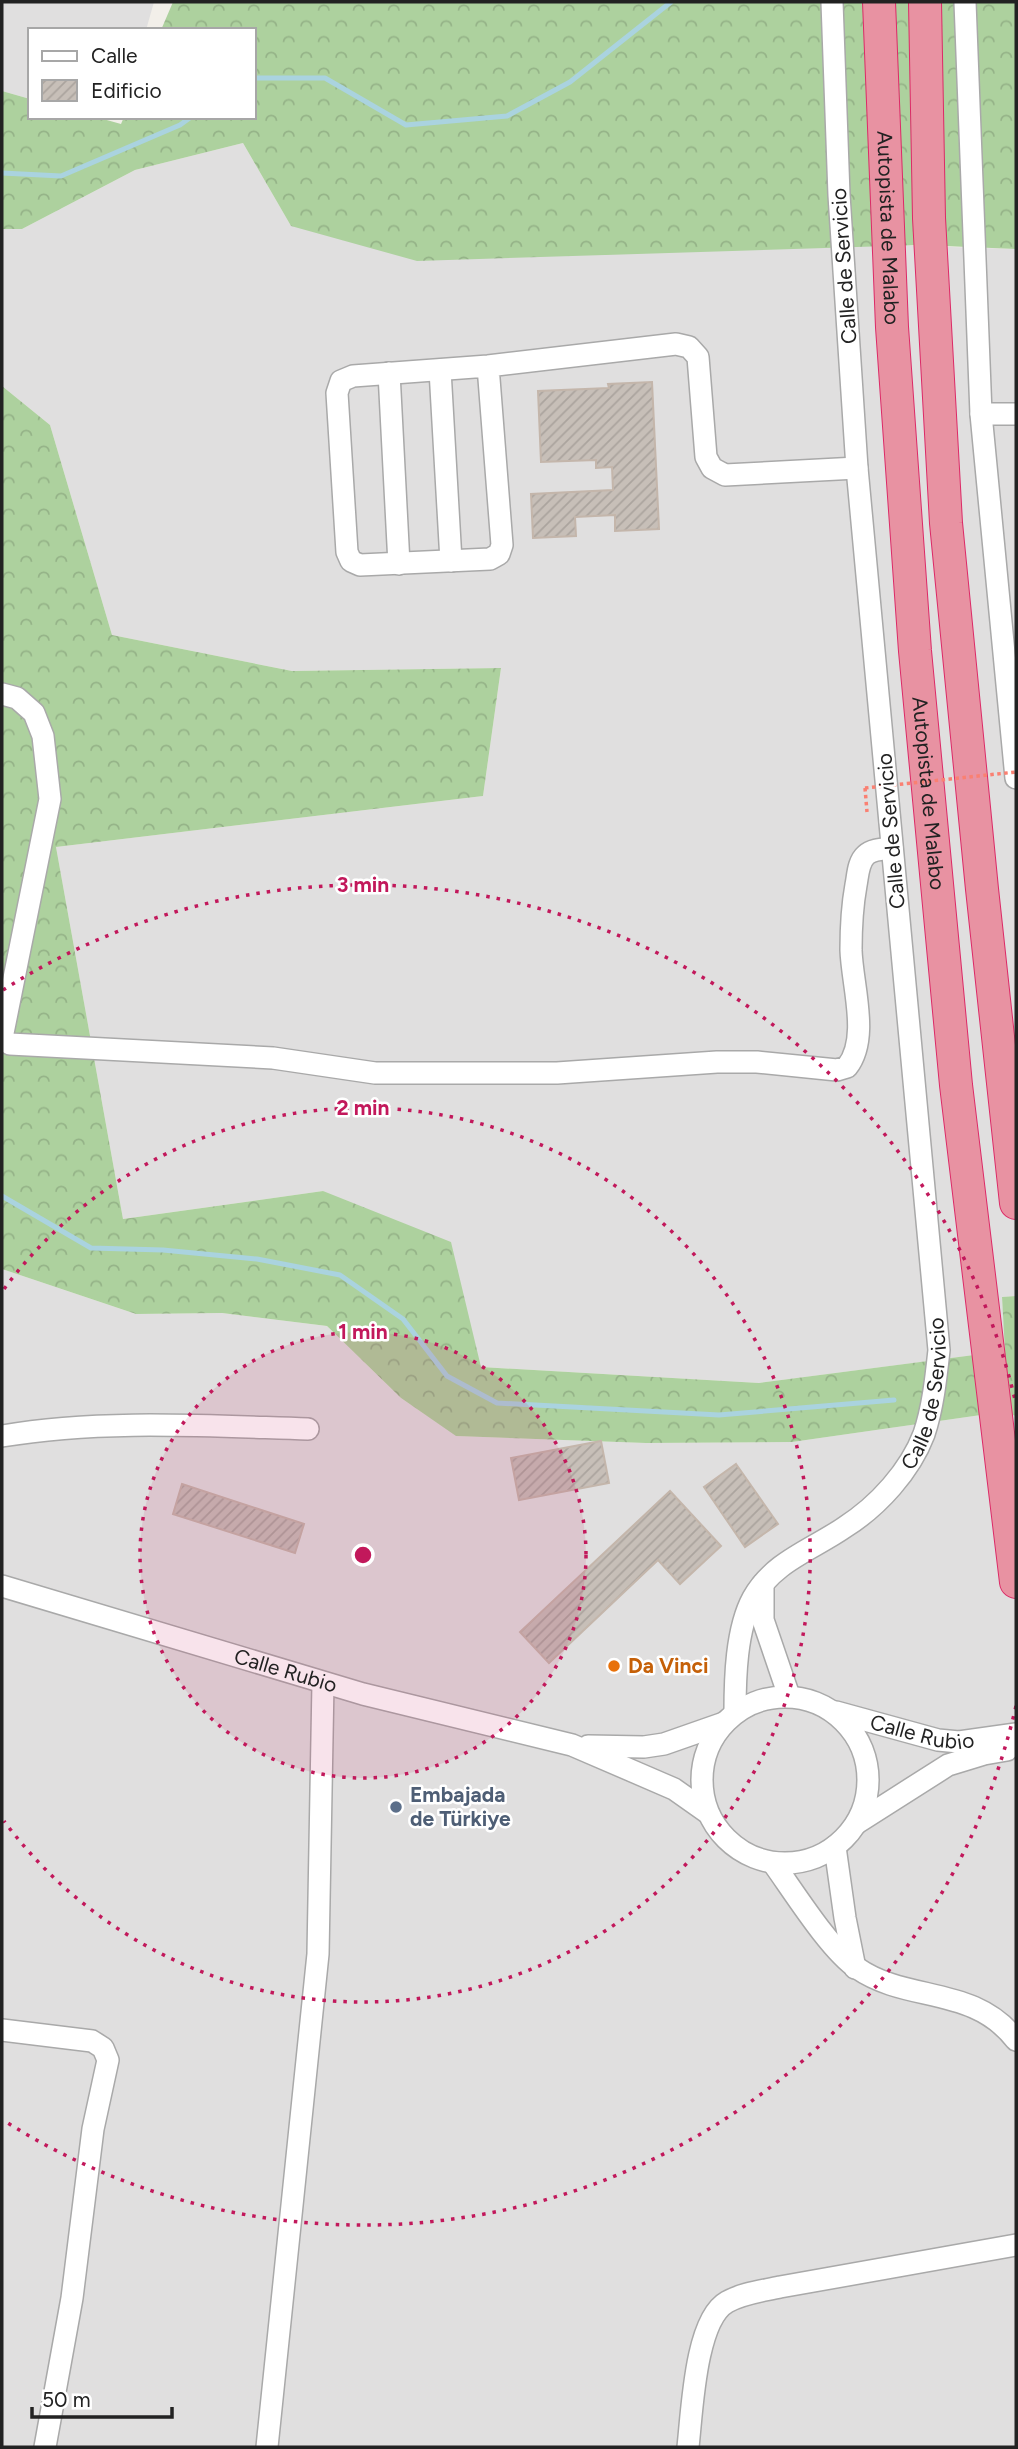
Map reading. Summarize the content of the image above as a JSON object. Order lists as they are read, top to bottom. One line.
{"streets":{"highway":["Autopista de Malabo"],"street":["Calle de Servicio","Calle Rubio"]},"crossings":[["Calle de Servicio","Calle Rubio"]],"places":["Da Vinci","Embajada de Türkiye"],"legend":["Calle","Edificio"],"scale_bar":"50 m","rings":["3 min","2 min","1 min"]}
